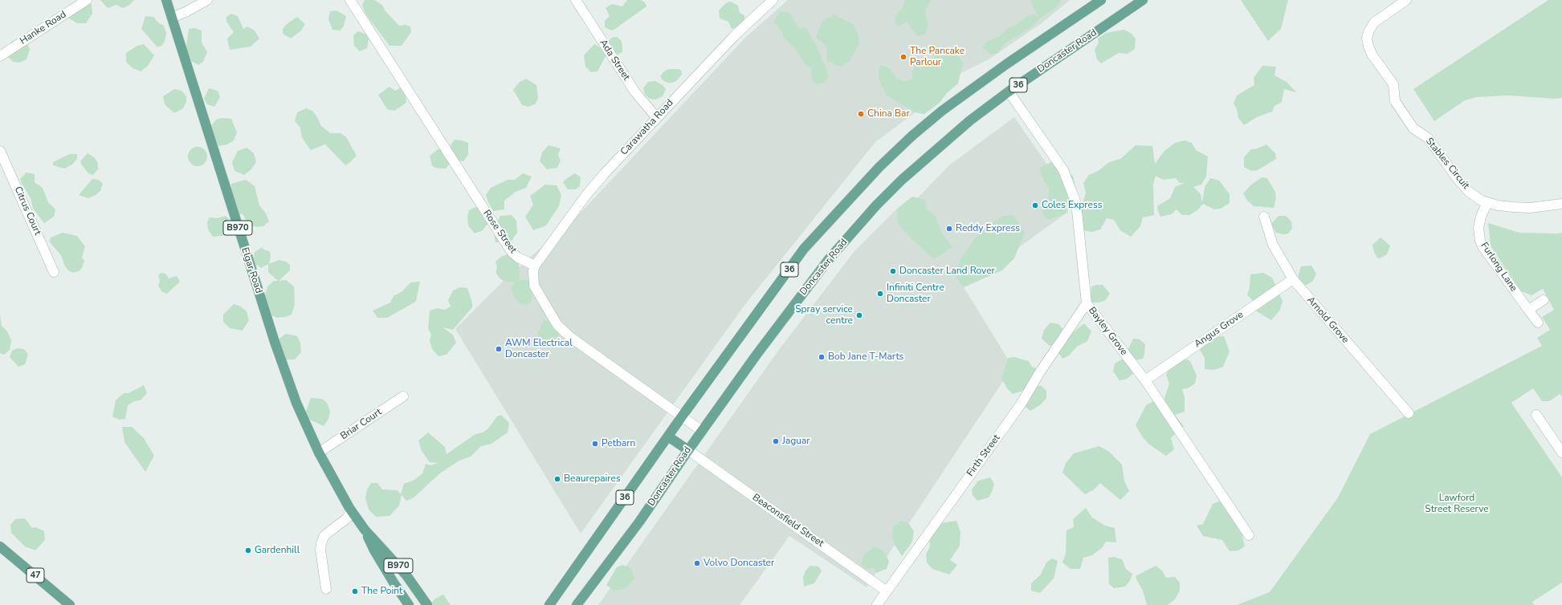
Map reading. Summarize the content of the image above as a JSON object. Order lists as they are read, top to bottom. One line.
{"streets":{"main road":["Doncaster Road","36","B970","Elgar Road","47"],"street":["Hanke Road","Ada Street","Carawatha Road","Stables Circuit","Citrus Court","Rose Street","Furlong Lane","Arnold Grove","Angus Grove","Bayley Grove","Briar Court","Firth Street","Beaconsfield Street"]},"crossings":[["Doncaster Road","Bayley Grove"],["Doncaster Road","Beaconsfield Street"],["Ada Street","Carawatha Road"],["Carawatha Road","Rose Street"],["Stables Circuit","Furlong Lane"],["Elgar Road","Briar Court"],["Arnold Grove","Angus Grove"],["Angus Grove","Bayley Grove"],["Bayley Grove","Firth Street"],["Firth Street","Beaconsfield Street"]],"parks":["Lawford Street Reserve"],"places":["The Pancake Parlour","China Bar","Coles Express","Reddy Express","Doncaster Land Rover","Infiniti Centre Doncaster","Spray service centre","AWM Electrical Doncaster","Bob Jane T-Marts","Jaguar","Petbarn","Beaurepaires","Gardenhill","Volvo Doncaster","The Point"]}
